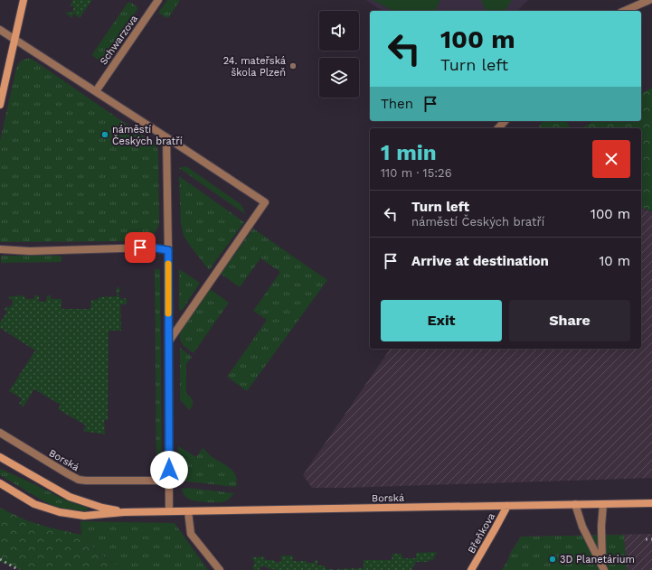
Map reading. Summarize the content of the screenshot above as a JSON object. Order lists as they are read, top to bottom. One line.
{"streets":{"street":["Schwarzova","Borská","Břeňkova"]},"crossings":[["Borská","Břeňkova"]],"places":["24. mateřská škola Plzeň","náměstí Českých bratří","3D Planetárium"],"page":{"turn":["100 m","Turn left"],"then":"Then","heading":["1 min","110 m · 15:26"],"list":[{"name":"Turn left","note":"náměstí Českých bratří","value":"100 m"},{"name":"Arrive at destination","value":"10 m"}],"buttons":["Exit","Share"]}}
